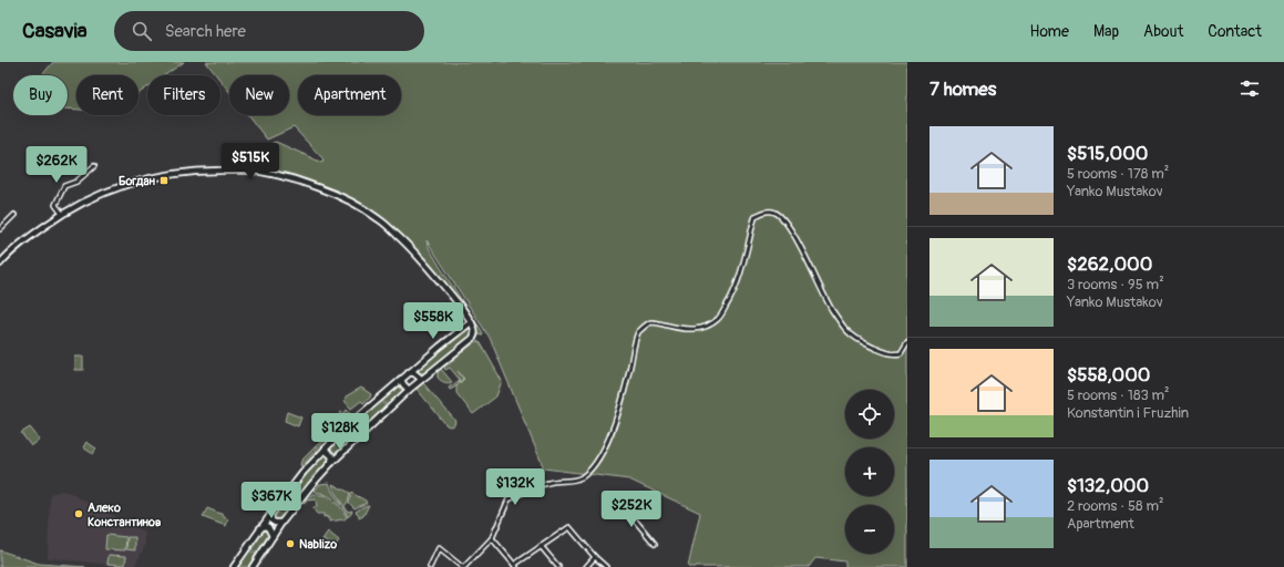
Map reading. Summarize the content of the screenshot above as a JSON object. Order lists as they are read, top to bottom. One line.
{"places":{"transit":["Богдан"],"other":["Алеко Константинов","Nablizo"]},"page":{"header":"Casavia","search":"Search here","nav":["Home","Map","About","Contact"],"heading":"7 homes","chip":["Buy","Rent","Filters","New","Apartment"],"list":[{"name":"$515,000","note":"5 rooms · 178 m² · Yanko Mustakov"},{"name":"$262,000","note":"3 rooms · 95 m² · Yanko Mustakov"},{"name":"$558,000","note":"5 rooms · 183 m² · Konstantin i Fruzhin"},{"name":"$132,000","note":"2 rooms · 58 m² · Apartment"}],"price":["$515K","$262K","$558K","$128K","$132K","$367K","$252K"],"map_buttons":["+","−"]}}
